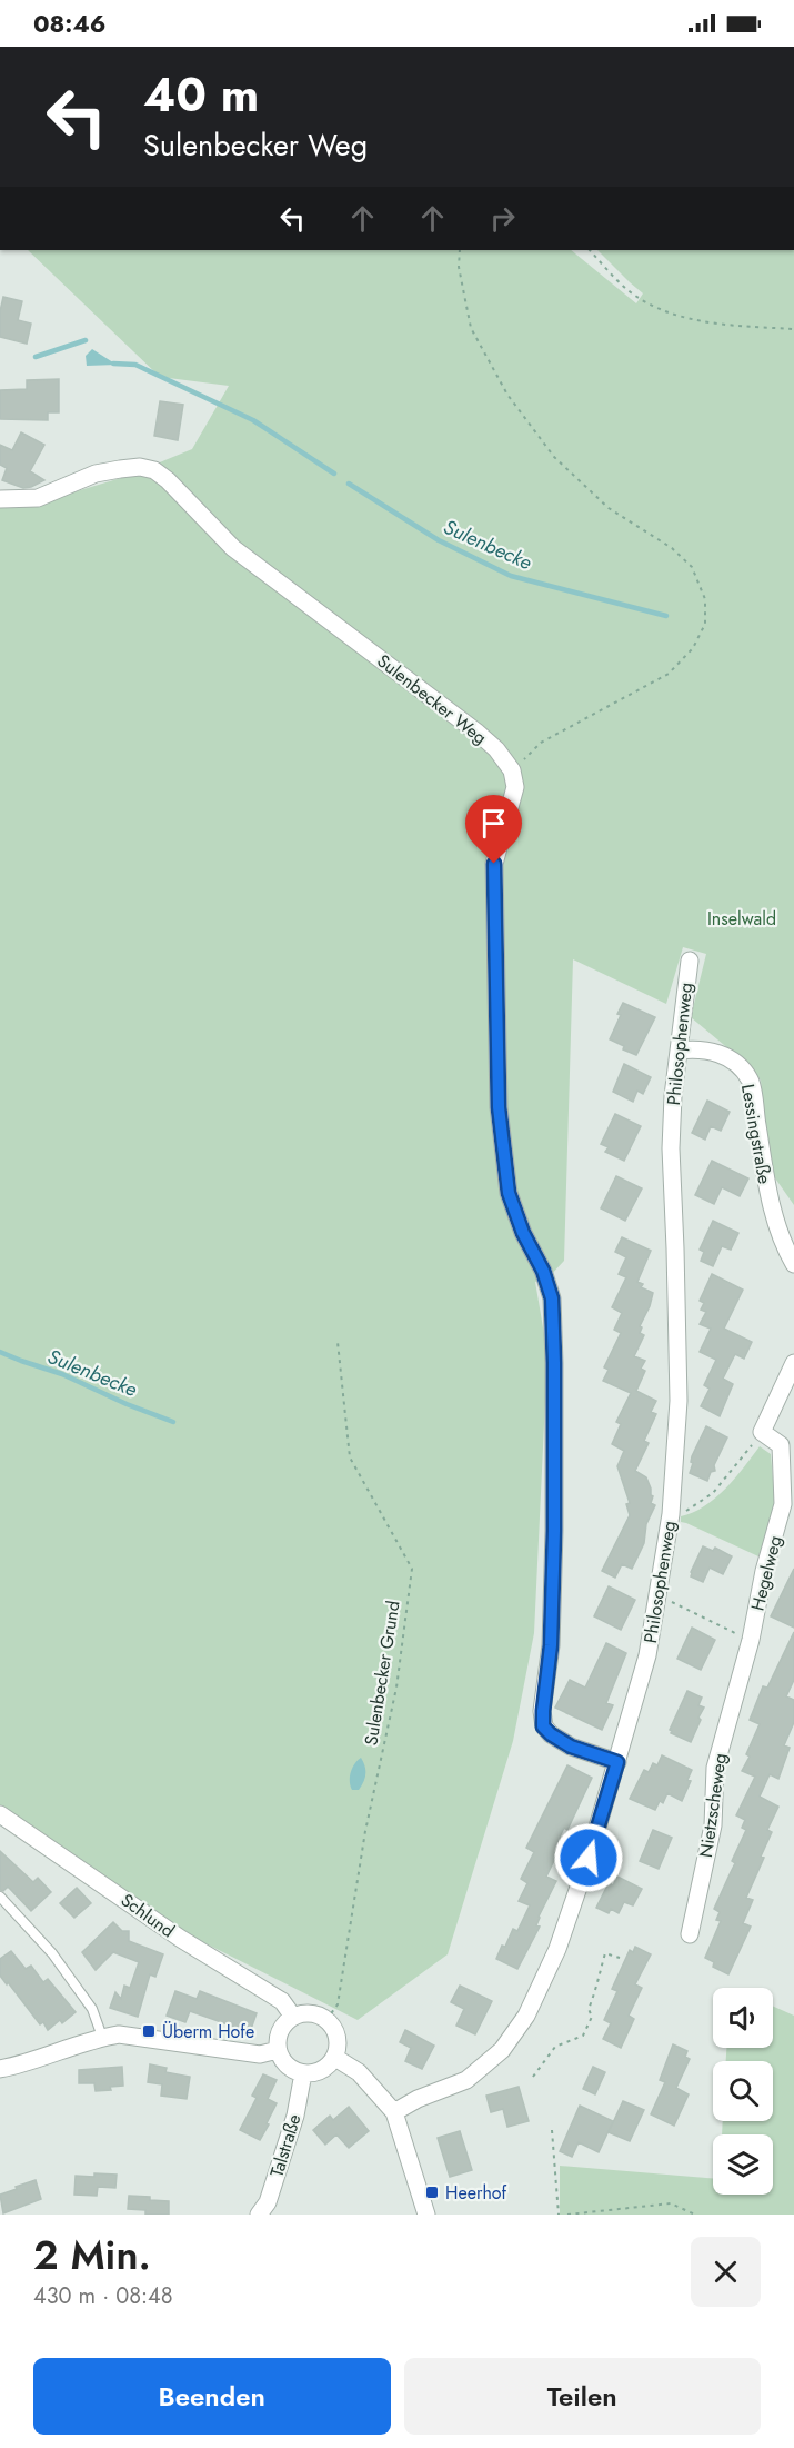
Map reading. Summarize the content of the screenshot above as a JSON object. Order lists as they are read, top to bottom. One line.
{"streets":{"street":["Sulenbecker Weg","Philosophenweg","Lessingstraße","Hegelweg","Nietzscheweg","Schlund","Talstraße"],"path":["Sulenbecker Grund"]},"crossings":[["Philosophenweg","Lessingstraße"],["Hegelweg","Nietzscheweg"],["Sulenbecker Grund","Schlund"],["Sulenbecker Grund","Talstraße"],["Schlund","Talstraße"]],"water":["Sulenbecke"],"parks":["Inselwald"],"places":{"transit":["Überm Hofe","Heerhof"]},"page":{"status":"08:46","turn":["40 m","Sulenbecker Weg"],"heading":["2 Min.","430 m · 08:48"],"buttons":["Beenden","Teilen"]}}
